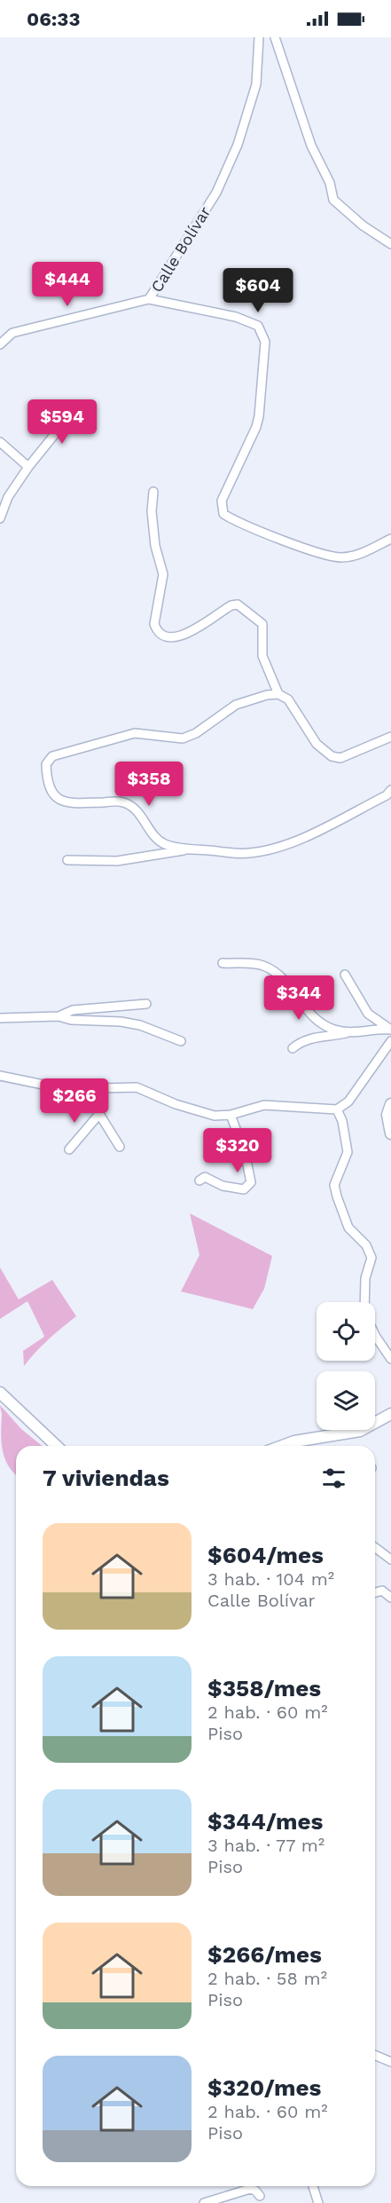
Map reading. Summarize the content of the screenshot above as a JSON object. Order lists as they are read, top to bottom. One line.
{"streets":{"street":["Calle Bolívar"]},"page":{"status":"06:33","price":["$444","$604","$594","$358","$344","$266","$320"],"heading":"7 viviendas","list":[{"name":"$604/mes","note":"3 hab. · 104 m² · Calle Bolívar"},{"name":"$358/mes","note":"2 hab. · 60 m² · Piso"},{"name":"$344/mes","note":"3 hab. · 77 m² · Piso"},{"name":"$266/mes","note":"2 hab. · 58 m² · Piso"},{"name":"$320/mes","note":"2 hab. · 60 m² · Piso"}]}}
